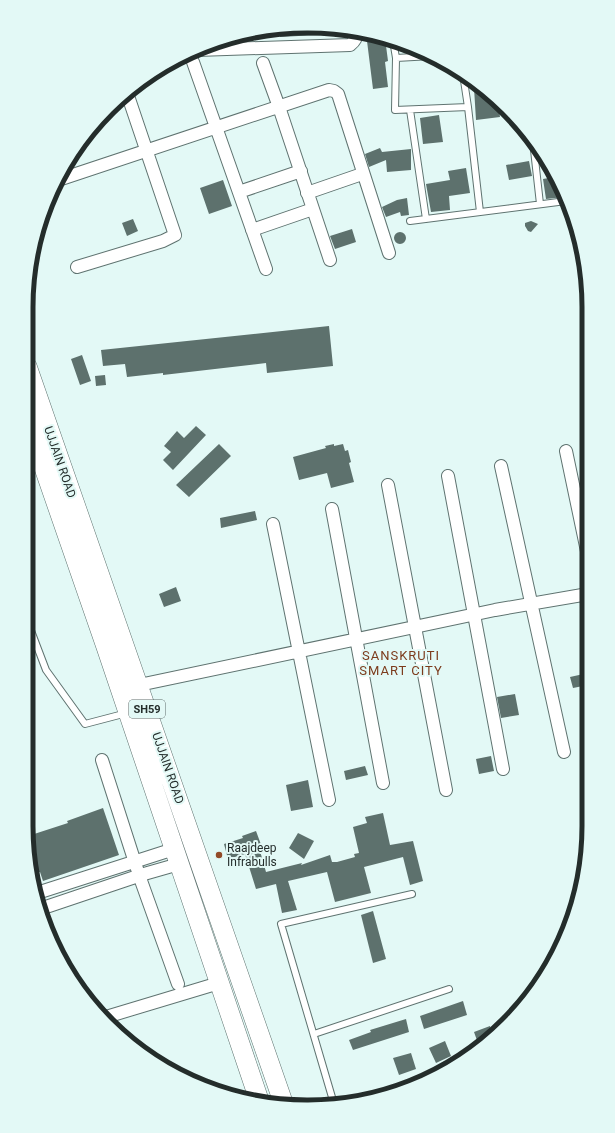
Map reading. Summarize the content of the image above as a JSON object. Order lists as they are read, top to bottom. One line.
{"streets":{"main road":["UJJAIN ROAD","SH59"]},"districts":["SANSKRUTI SMART CITY"],"places":["Raajdeep Infrabulls"]}
